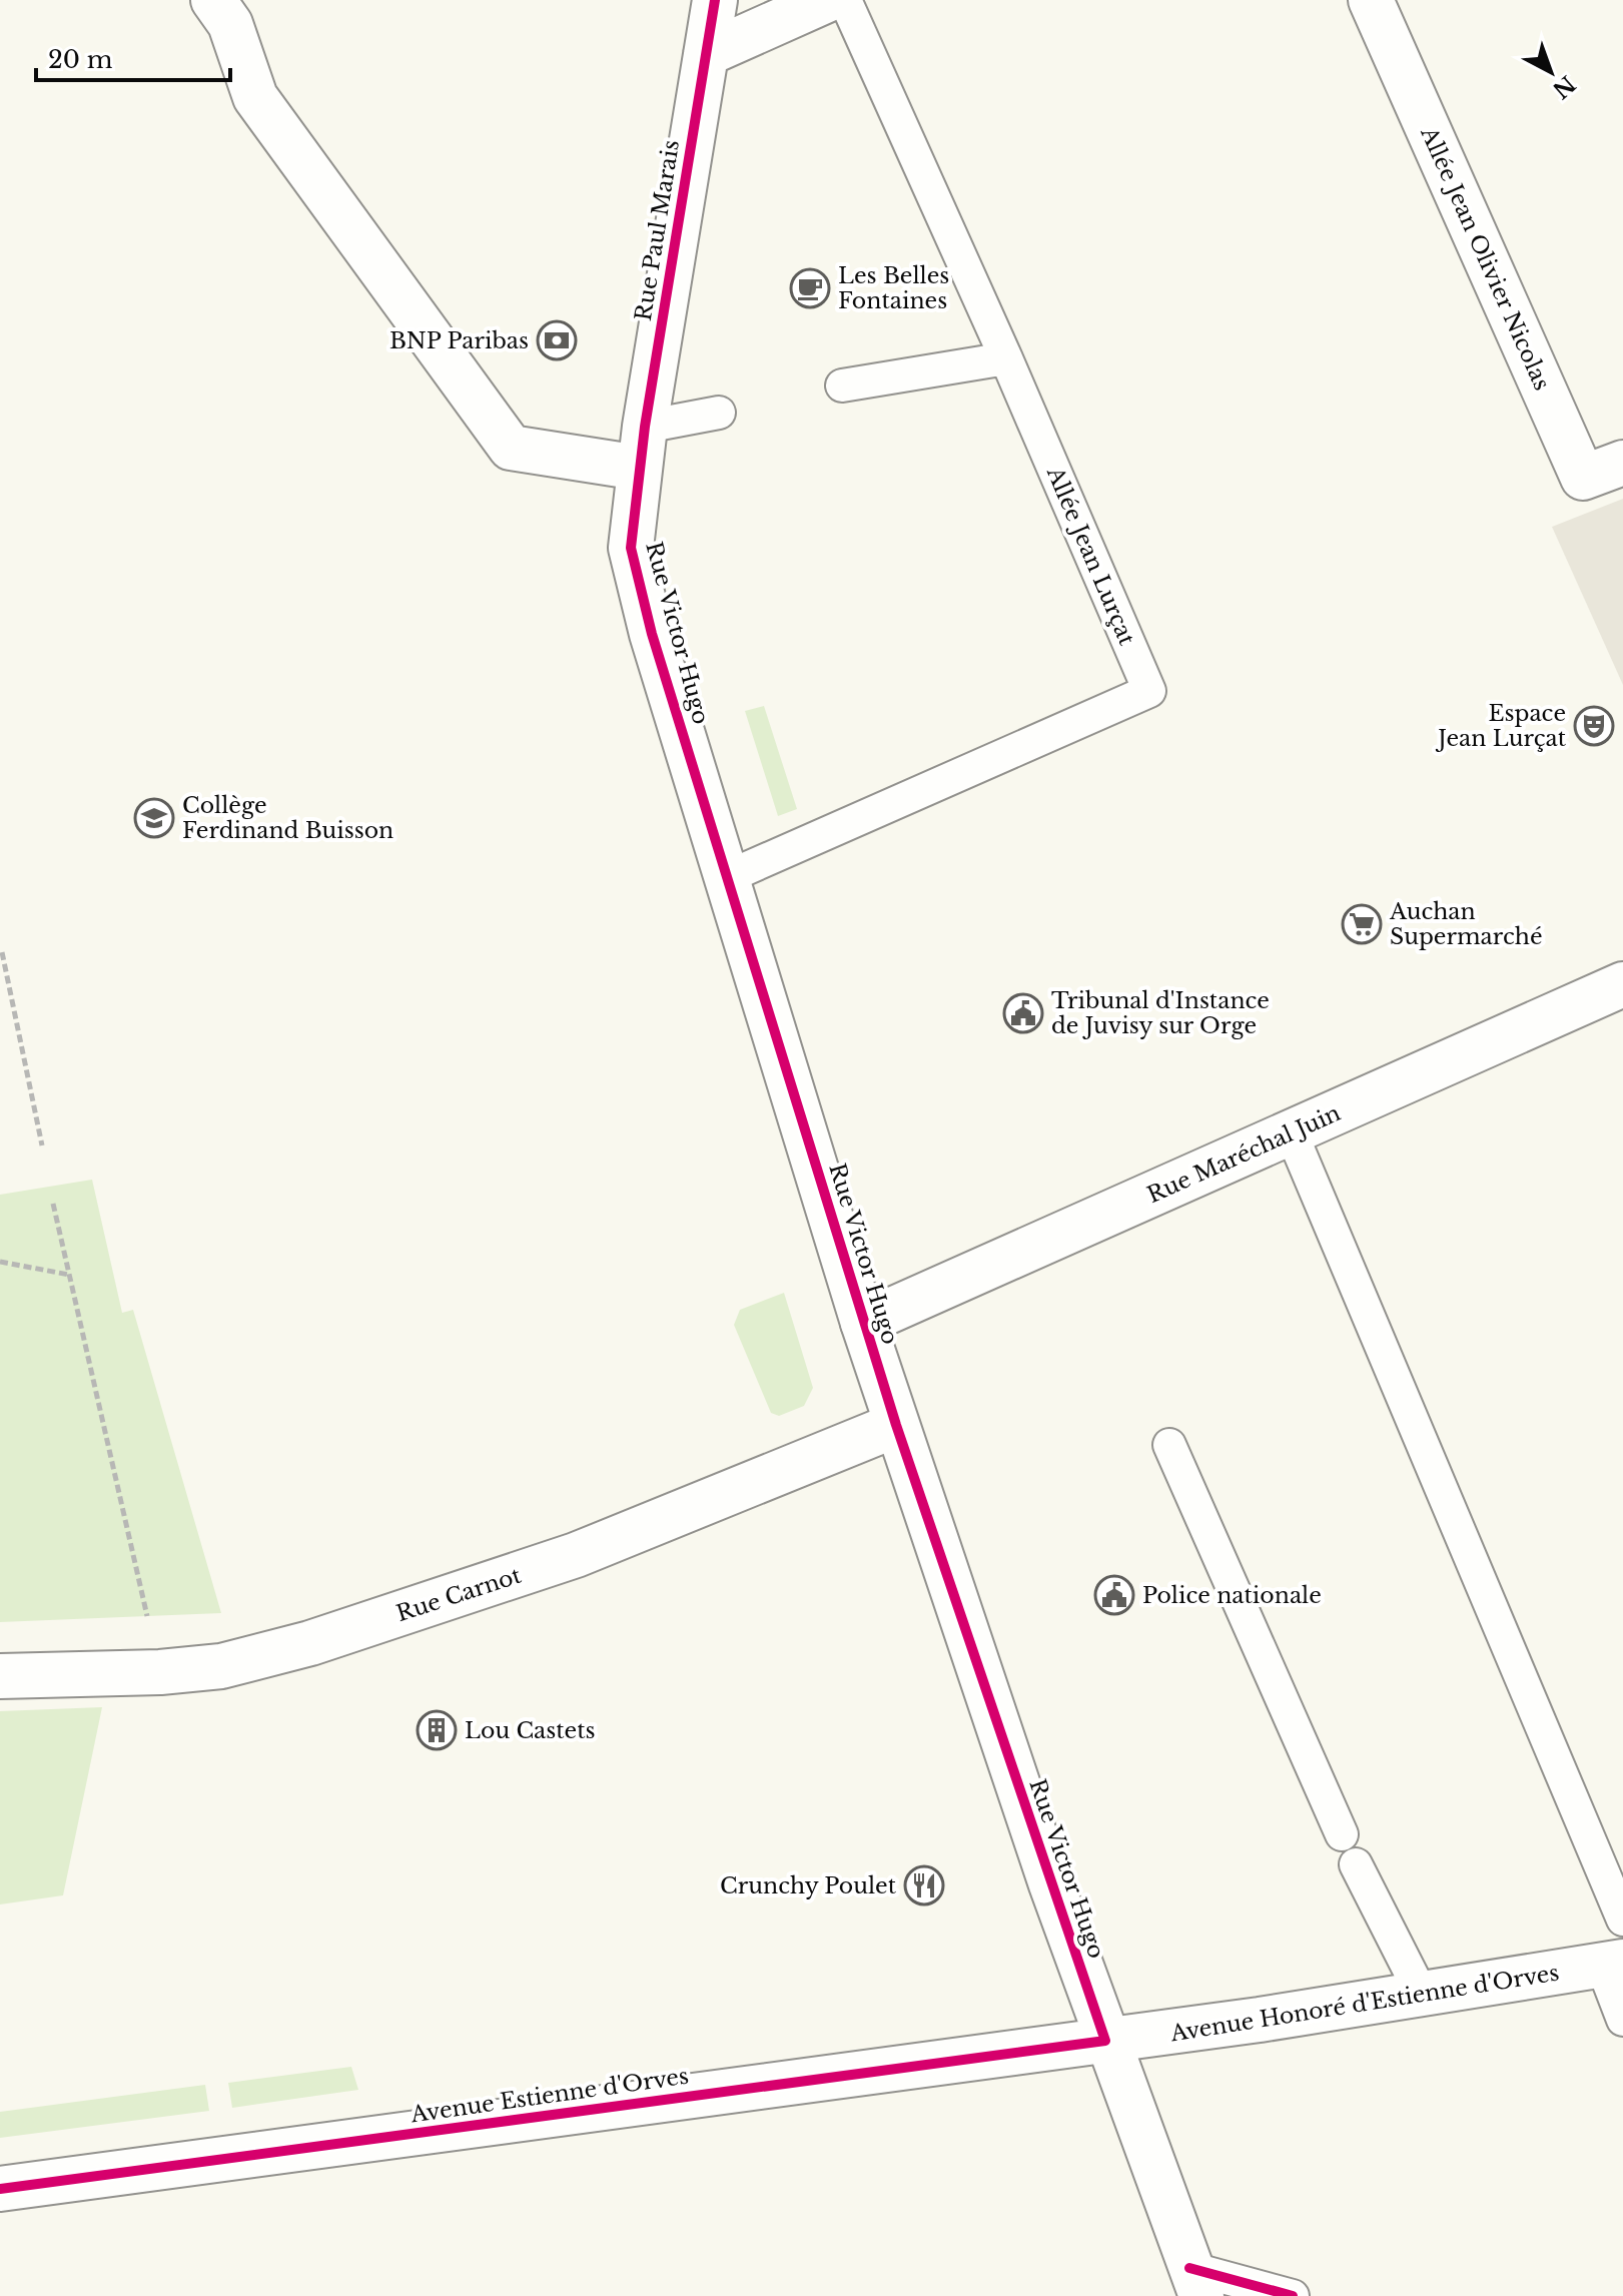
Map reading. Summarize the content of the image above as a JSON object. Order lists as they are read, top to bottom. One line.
{"streets":{"street":["Rue Paul Marais","Allée Jean Olivier Nicolas","Rue Victor Hugo","Rue Maréchal Juin","Rue Carnot","Avenue Honoré d'Estienne d'Orves","Avenue Estienne d'Orves"],"lane":["Allée Jean Lurçat"]},"crossings":[["Rue Paul Marais","Rue Victor Hugo"],["Allée Jean Lurçat","Rue Victor Hugo"],["Rue Victor Hugo","Rue Maréchal Juin"],["Rue Victor Hugo","Rue Carnot"],["Rue Victor Hugo","Avenue Honoré d'Estienne d'Orves"],["Rue Victor Hugo","Avenue Estienne d'Orves"],["Avenue Honoré d'Estienne d'Orves","Avenue Estienne d'Orves"]],"places":{"cafe":["Les Belles Fontaines"],"bank":["BNP Paribas"],"theatre":["Espace Jean Lurçat"],"school or university":["Collège Ferdinand Buisson"],"supermarket":["Auchan Supermarché"],"public building":["Tribunal d'Instance de Juvisy sur Orge","Police nationale"],"building":["Lou Castets"],"restaurant":["Crunchy Poulet"]},"scale_bar":"20 m","north":"bottom right"}
